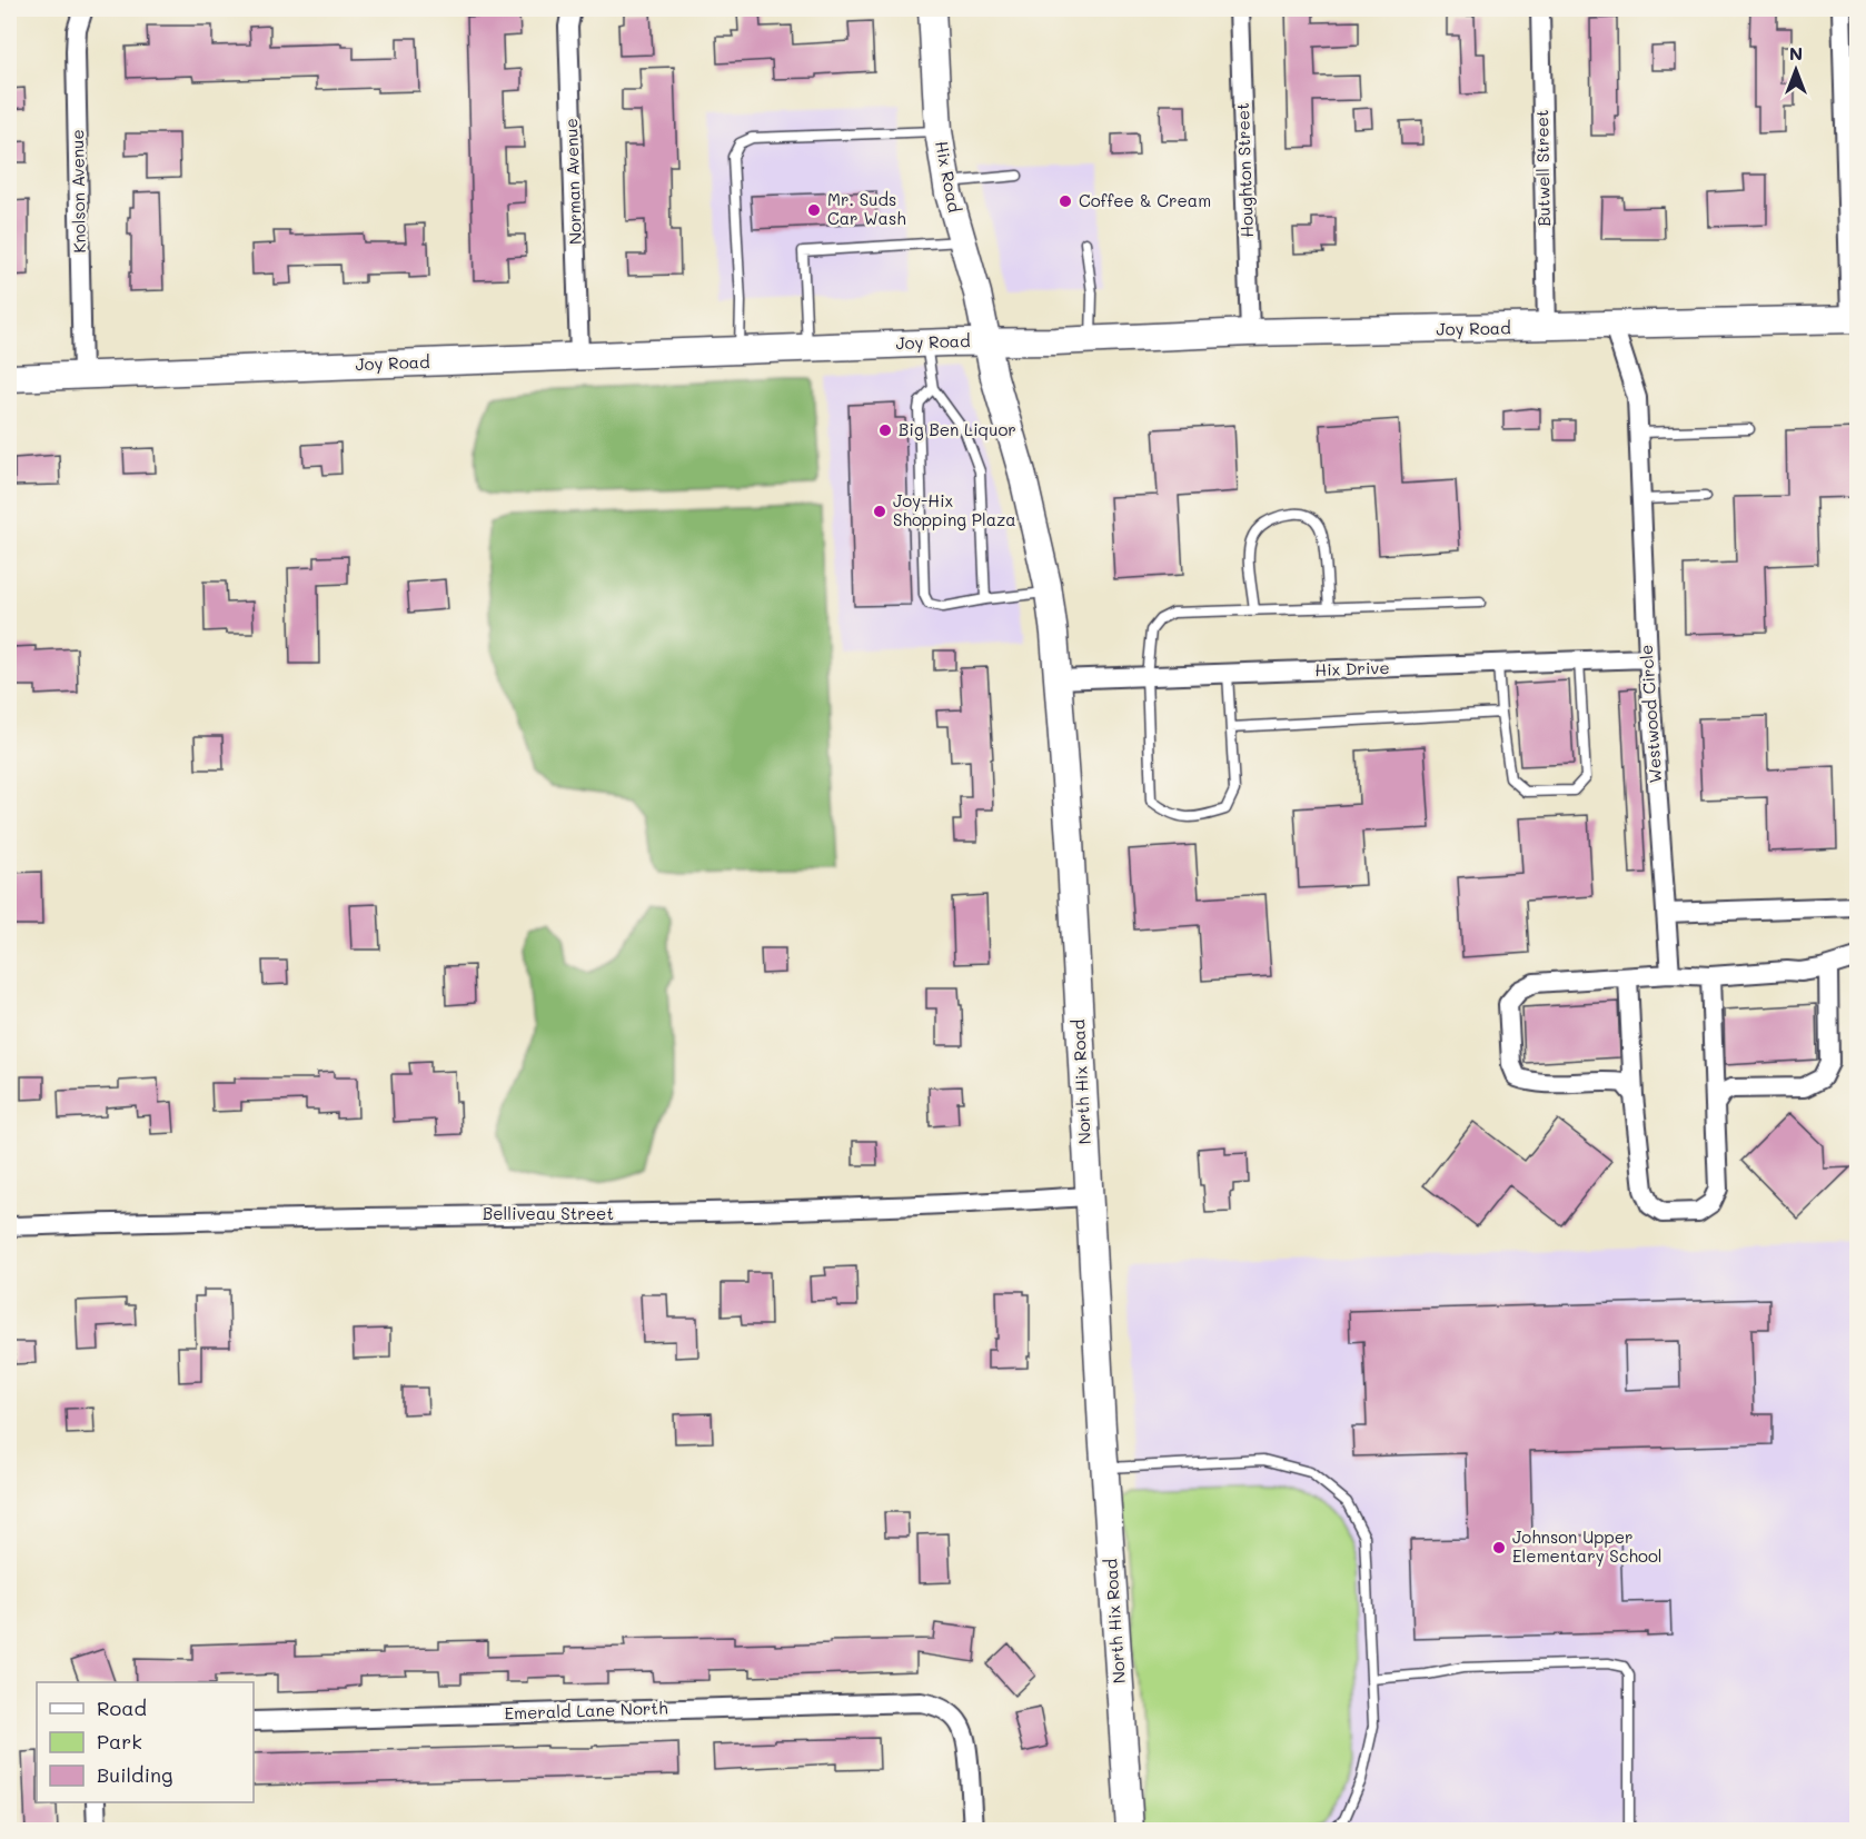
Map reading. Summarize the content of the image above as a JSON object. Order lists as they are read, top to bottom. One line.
{"streets":{"street":["Butwell Street","Houghton Street","Hix Road","Norman Avenue","Knolson Avenue","Joy Road","Hix Drive","Westwood Circle","North Hix Road","Belliveau Street","Emerald Lane North"]},"crossings":[["Butwell Street","Joy Road"],["Houghton Street","Joy Road"],["Hix Road","Joy Road"],["Hix Road","North Hix Road"],["Norman Avenue","Joy Road"],["Knolson Avenue","Joy Road"],["Joy Road","Westwood Circle"],["Joy Road","North Hix Road"],["Hix Drive","Westwood Circle"],["Hix Drive","North Hix Road"],["North Hix Road","Belliveau Street"]],"places":["Coffee & Cream","Mr. Suds Car Wash","Big Ben Liquor","Joy-Hix Shopping Plaza","Johnson Upper Elementary School"],"legend":["Road","Park","Building"],"north":"top"}
